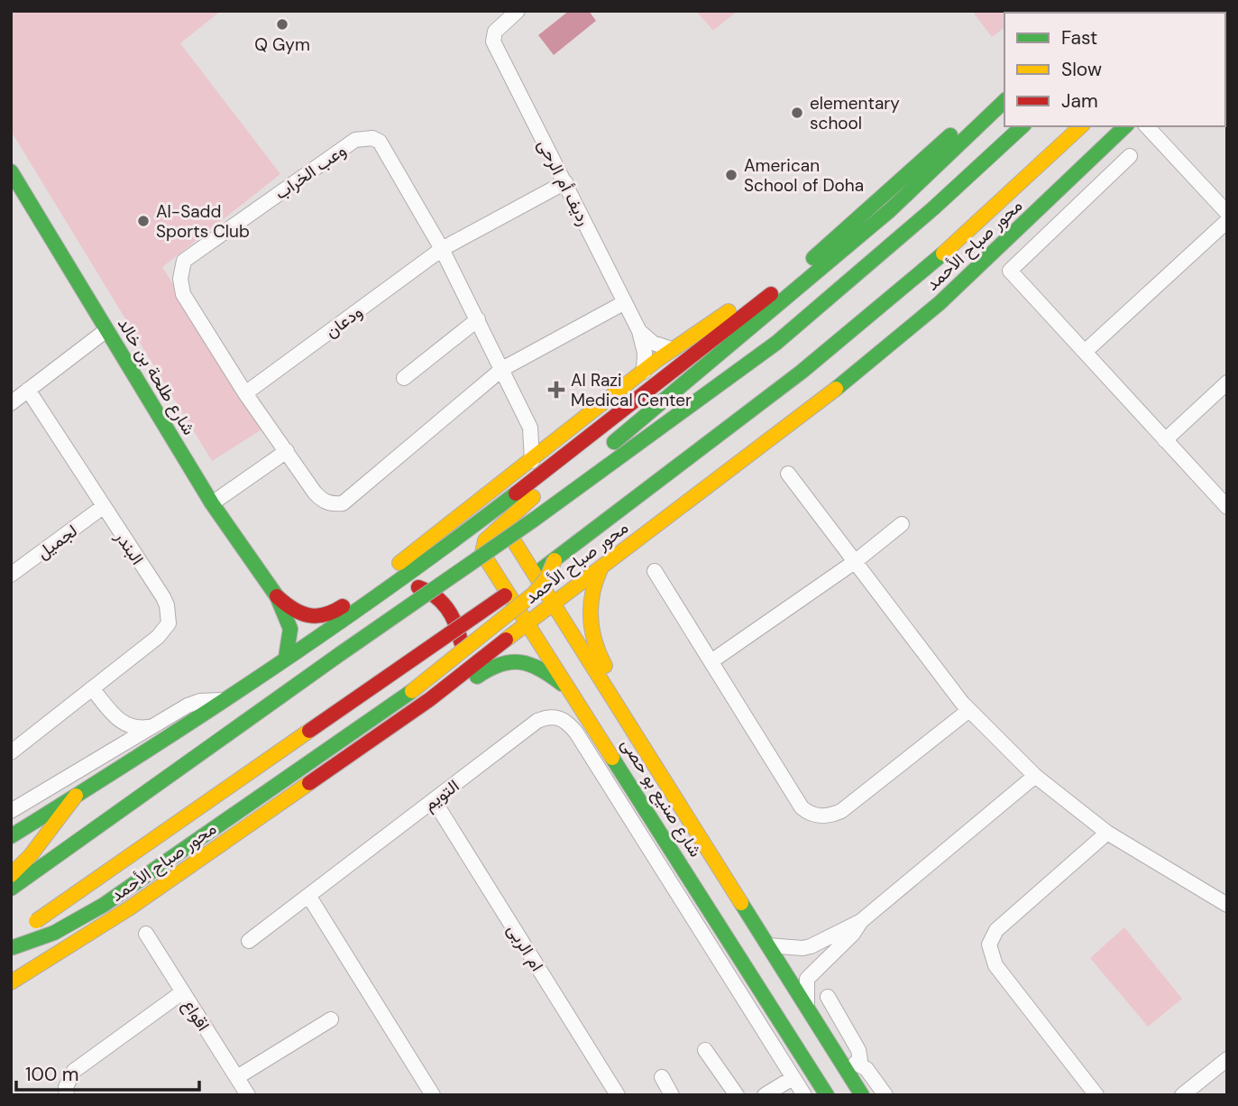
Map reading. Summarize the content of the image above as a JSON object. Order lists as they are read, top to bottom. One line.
{"streets":{"main road":["محور صباح الأحمد","شارع طلحة بن خالد","شارع صنيع بو حصى"],"street":["وعب الخراب","رديف أم الرحى","ودعان","لجميل","البندر","التويم","ام الربى","اقواع"]},"crossings":[["وعب الخراب","ودعان"],["وعب الخراب","شارع طلحة بن خالد"],["رديف أم الرحى","ودعان"],["محور صباح الأحمد","شارع صنيع بو حصى"],["لجميل","البندر"],["التويم","شارع صنيع بو حصى"],["التويم","ام الربى"]],"places":{"other":["Q Gym","elementary school","American School of Doha","Al-Sadd Sports Club"],"health":["Al Razi Medical Center"]},"legend":["Fast","Slow","Jam"],"scale_bar":"100 m"}
